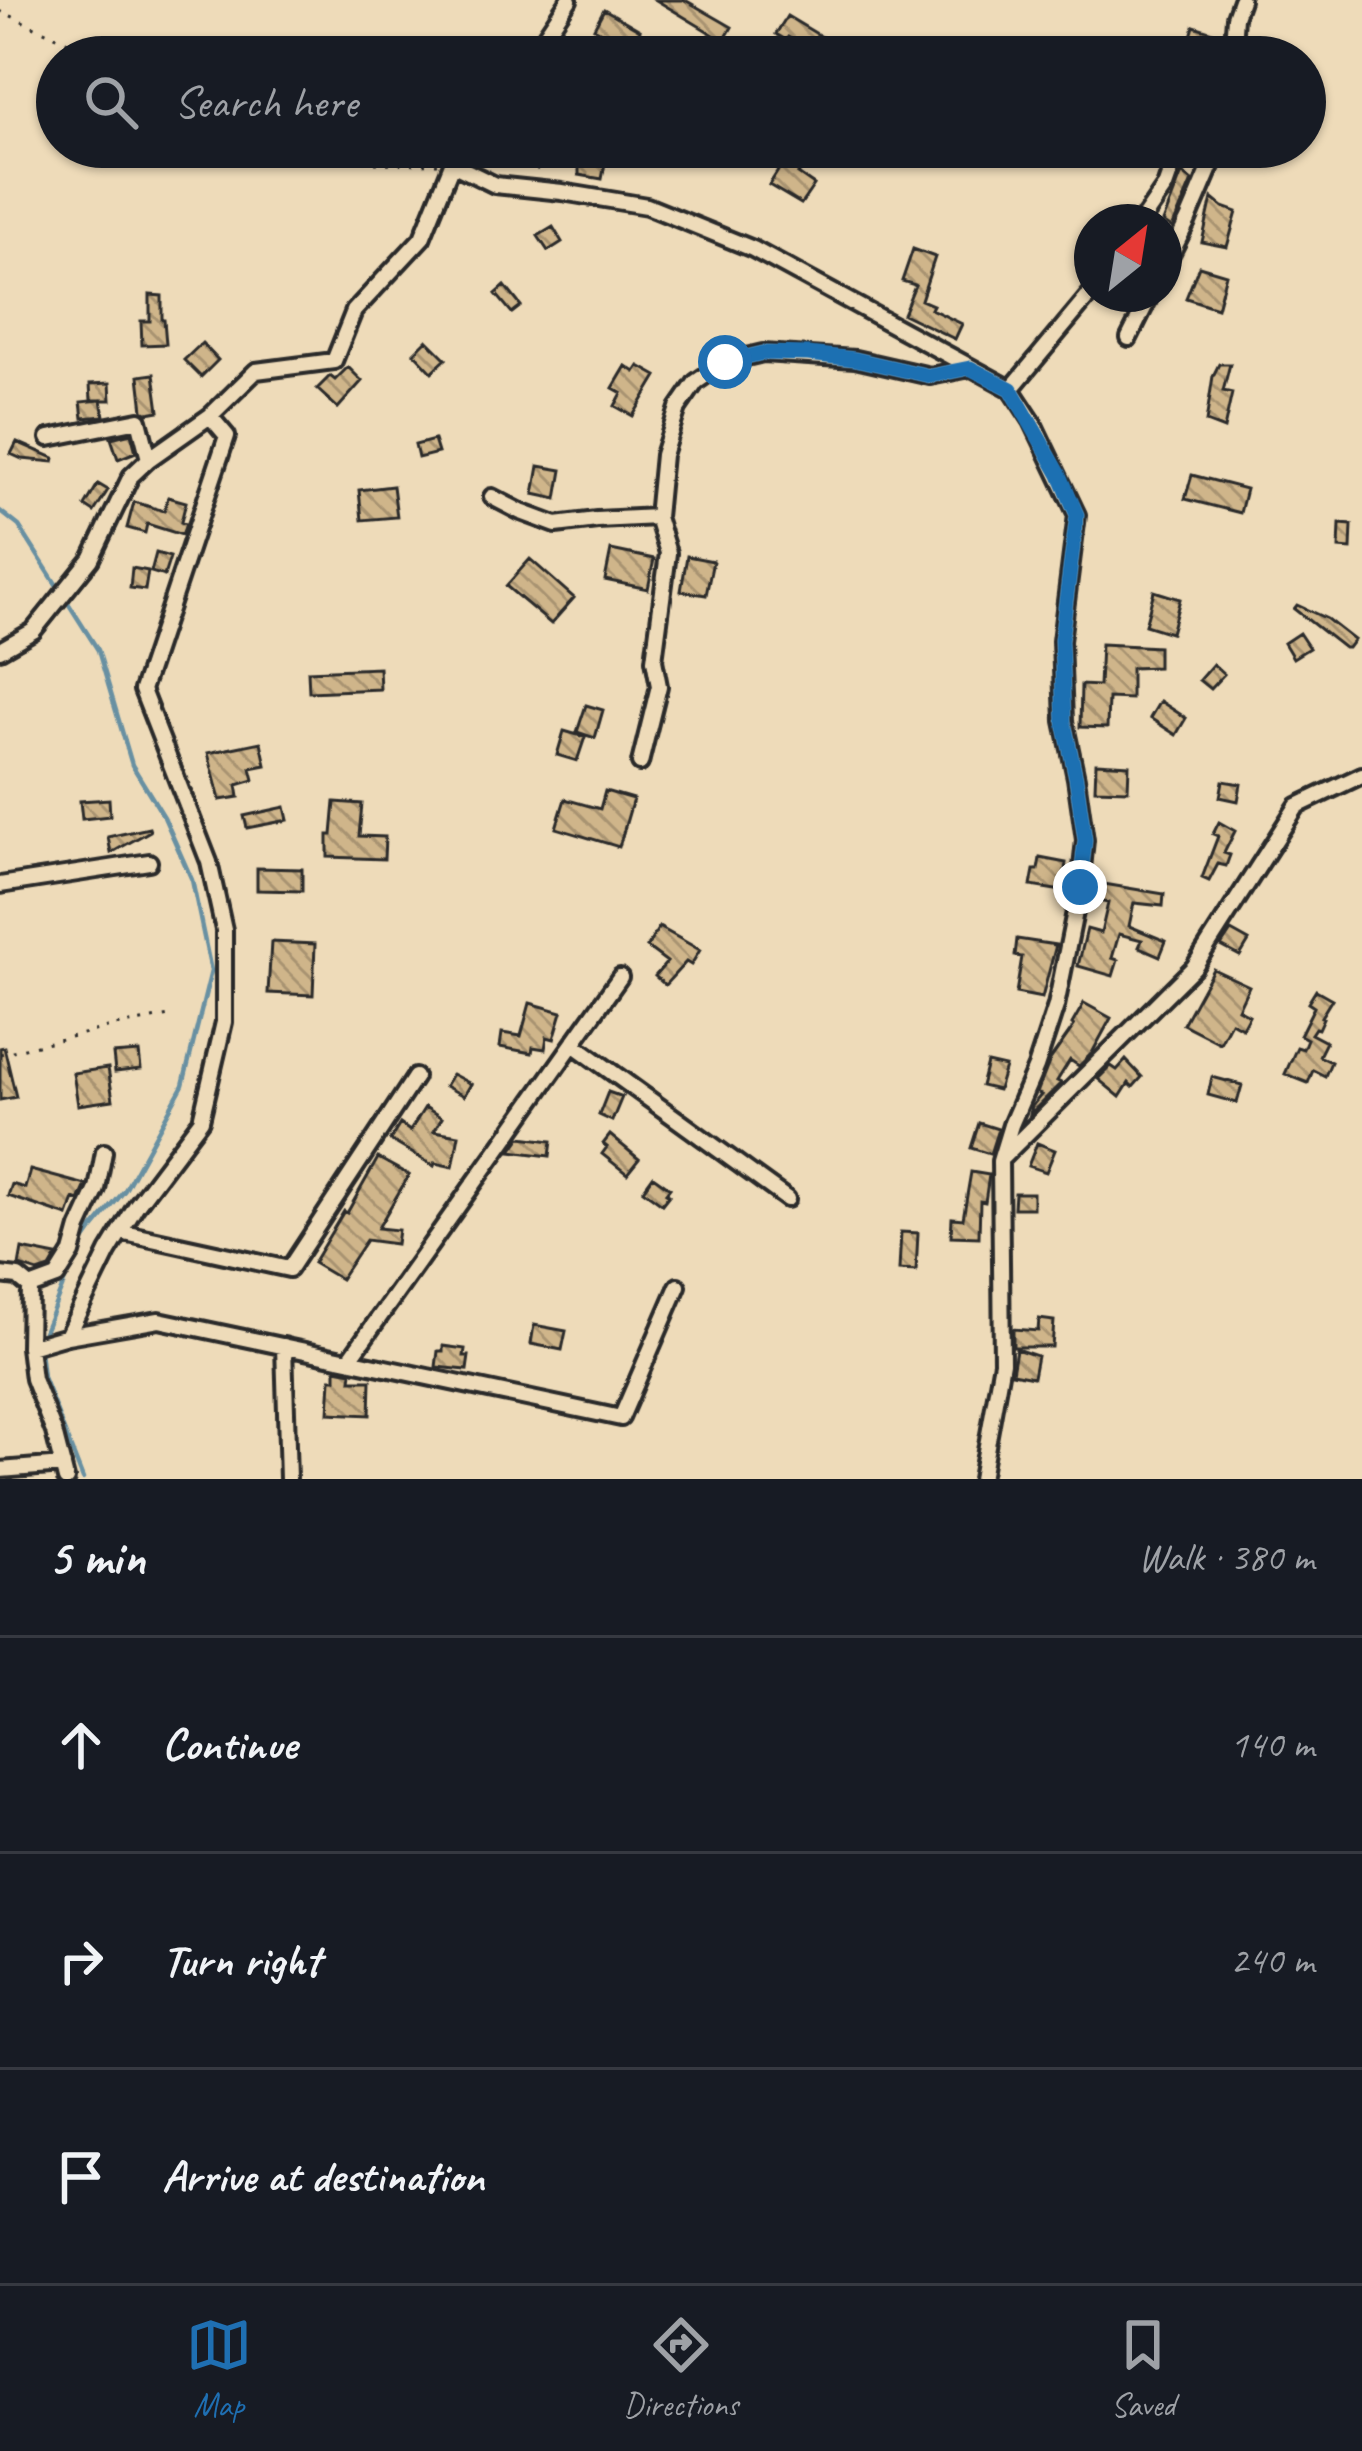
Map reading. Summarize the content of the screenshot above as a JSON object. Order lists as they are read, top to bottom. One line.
{"north":"top right","page":{"search":"Search here","heading":["5 min","Walk · 380 m"],"list":[["Continue","140 m"],["Turn right","240 m"],"Arrive at destination"],"nav":["Map","Directions","Saved"]}}
